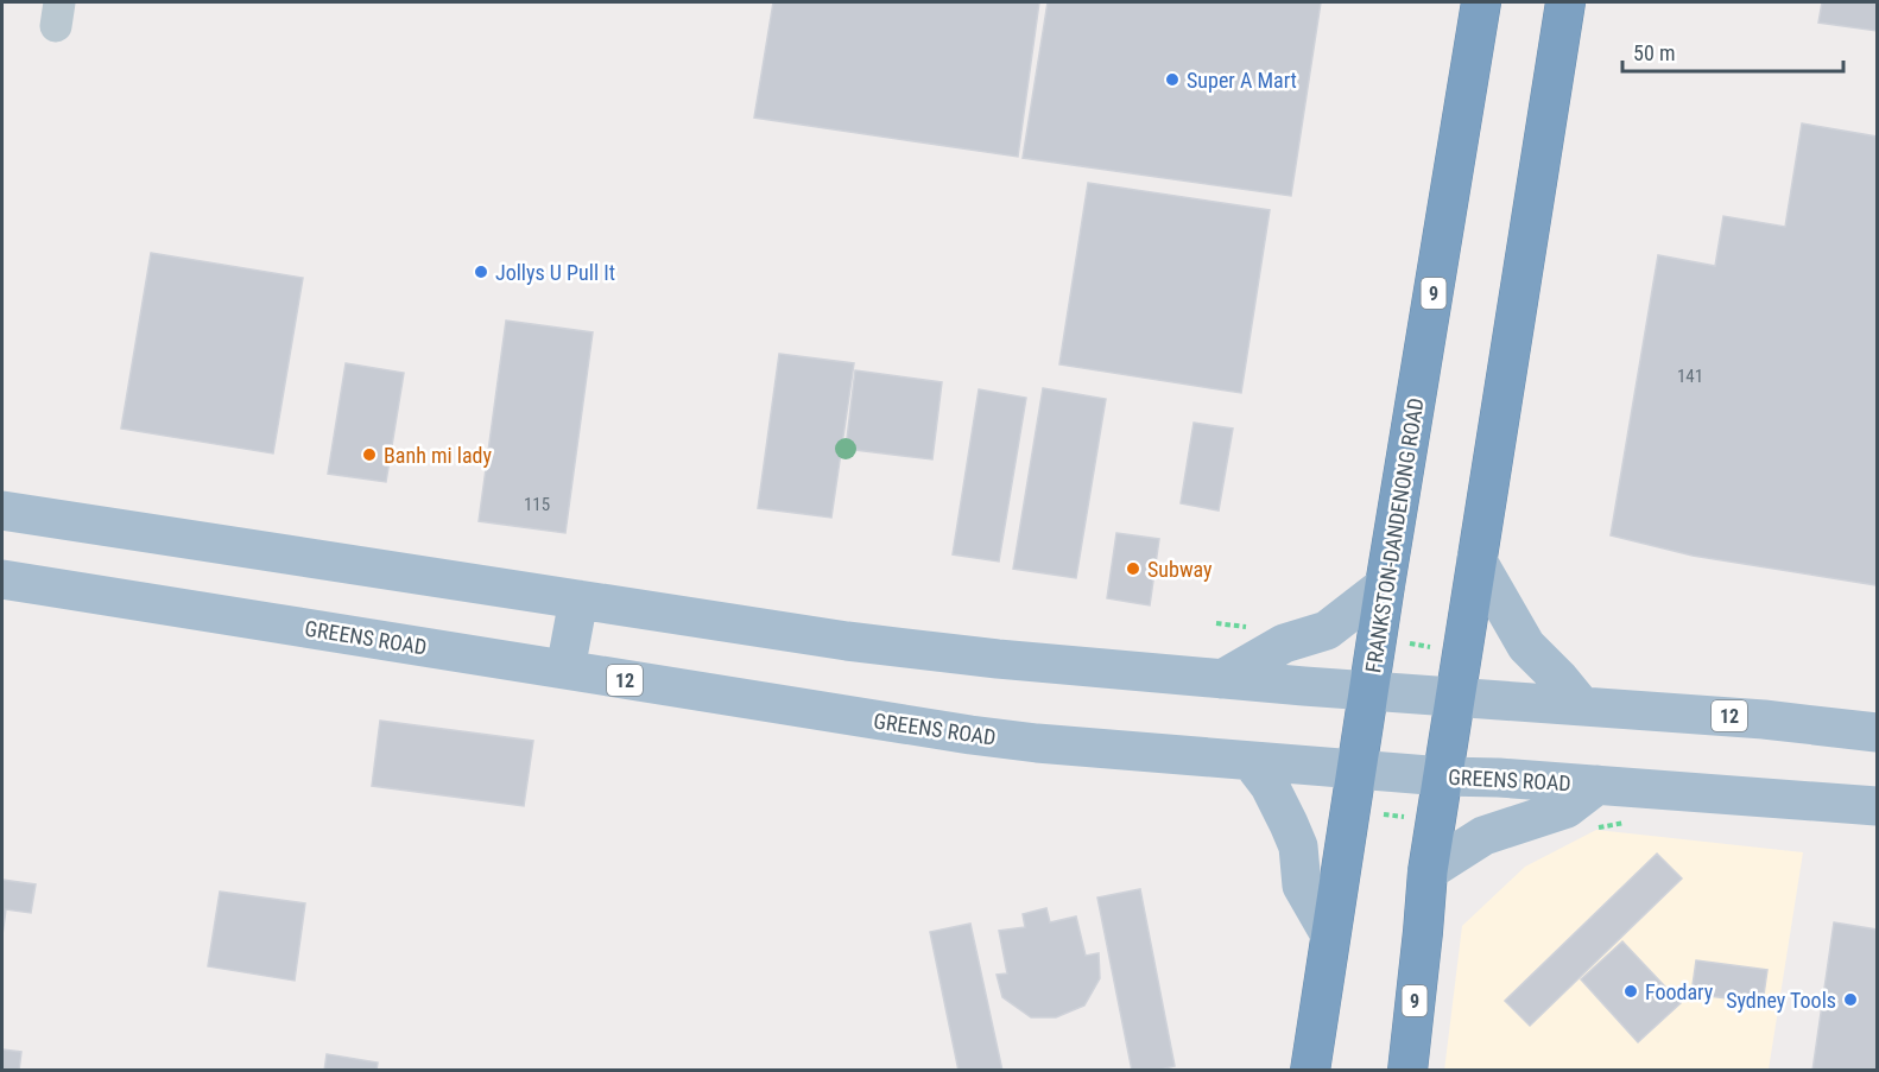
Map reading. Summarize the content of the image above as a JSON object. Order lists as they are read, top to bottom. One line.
{"streets":{"highway":["9","FRANKSTON-DANDENONG ROAD"],"main road":["GREENS ROAD","12"]},"crossings":[["9","GREENS ROAD"],["9","12"],["FRANKSTON-DANDENONG ROAD","GREENS ROAD"],["FRANKSTON-DANDENONG ROAD","12"]],"places":["Super A Mart","Jollys U Pull It","Banh mi lady","Subway","Foodary","Sydney Tools"],"house_numbers":["141","115"],"scale_bar":"50 m"}
